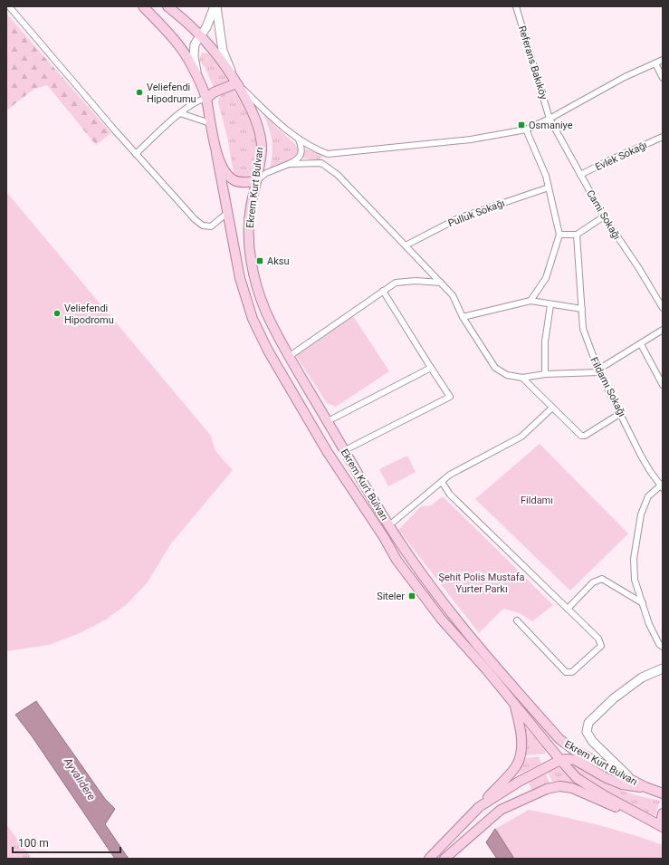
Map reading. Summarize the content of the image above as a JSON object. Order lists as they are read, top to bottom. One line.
{"streets":{"main road":["Ekrem Kurt Bulvarı"],"street":["Referans Bakıköy","Evlek Sokağı","Pulluk Sokağı","Cami Sokağı","Fildamı Sokağı"]},"crossings":[["Referans Bakıköy","Cami Sokağı"],["Evlek Sokağı","Cami Sokağı"]],"water":["Ayvalıdere"],"parks":["Fildamı","Şehit Polis Mustafa Yurter Parkı"],"places":{"other":["Veliefendi Hipodrumu","Veliefendi Hipodromu"],"transit":["Osmaniye","Aksu","Siteler"]},"scale_bar":"100 m"}
